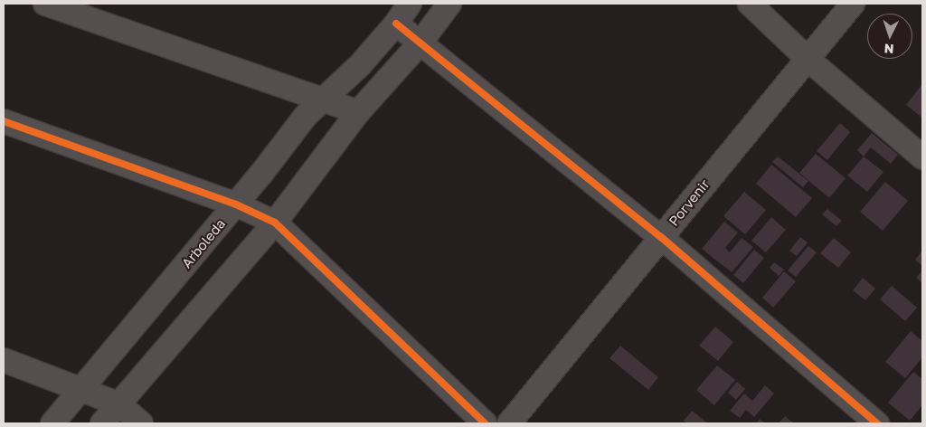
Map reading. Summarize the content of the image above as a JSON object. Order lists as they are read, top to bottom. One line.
{"streets":{"street":["Porvenir","Arboleda"]},"north":"bottom"}
